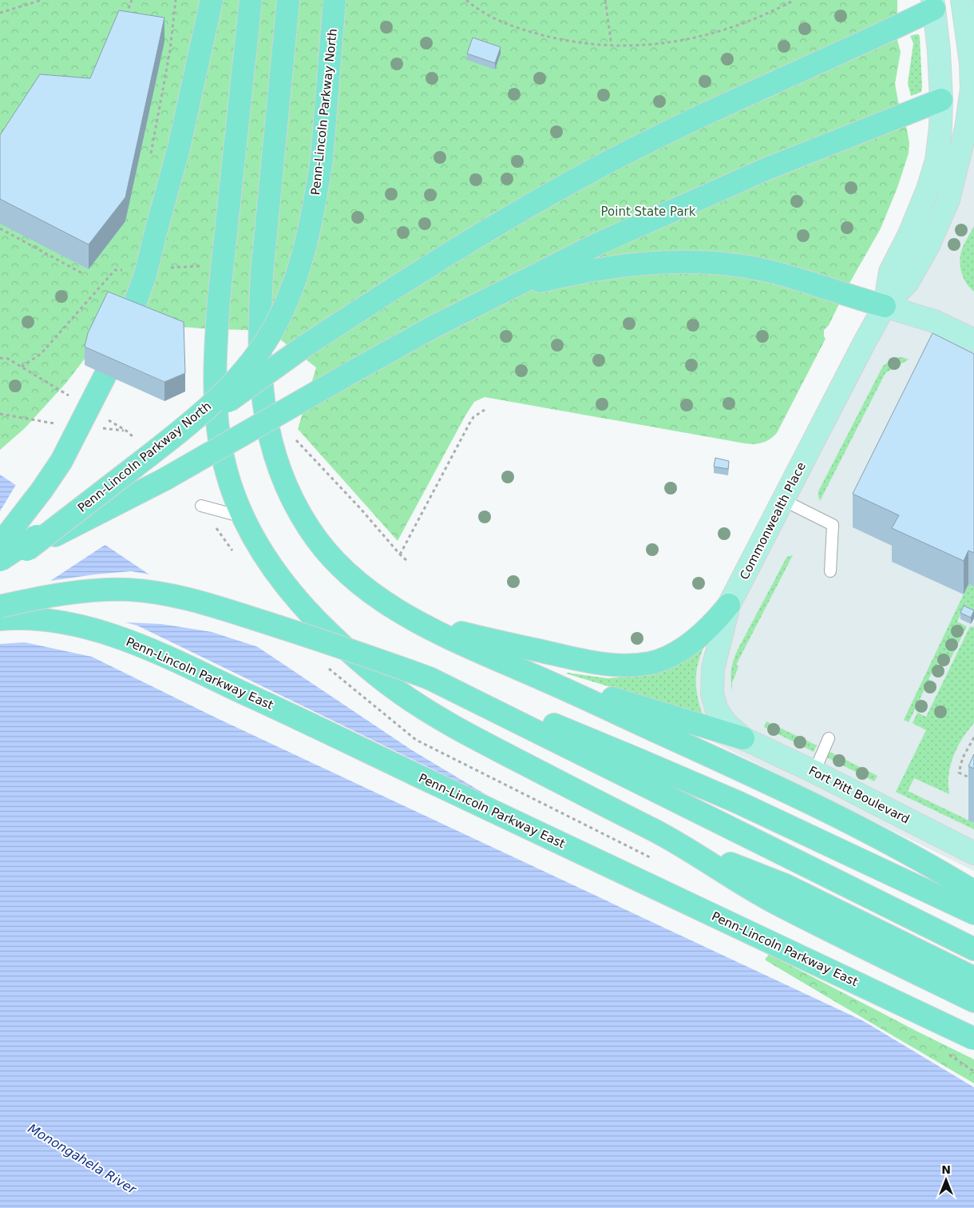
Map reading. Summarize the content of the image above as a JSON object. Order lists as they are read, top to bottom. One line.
{"streets":{"highway":["Penn-Lincoln Parkway North","Penn-Lincoln Parkway East"],"main road":["Commonwealth Place","Fort Pitt Boulevard"]},"crossings":[["Commonwealth Place","Fort Pitt Boulevard"]],"water":["Monongahela River"],"parks":["Point State Park"],"north":"top"}
